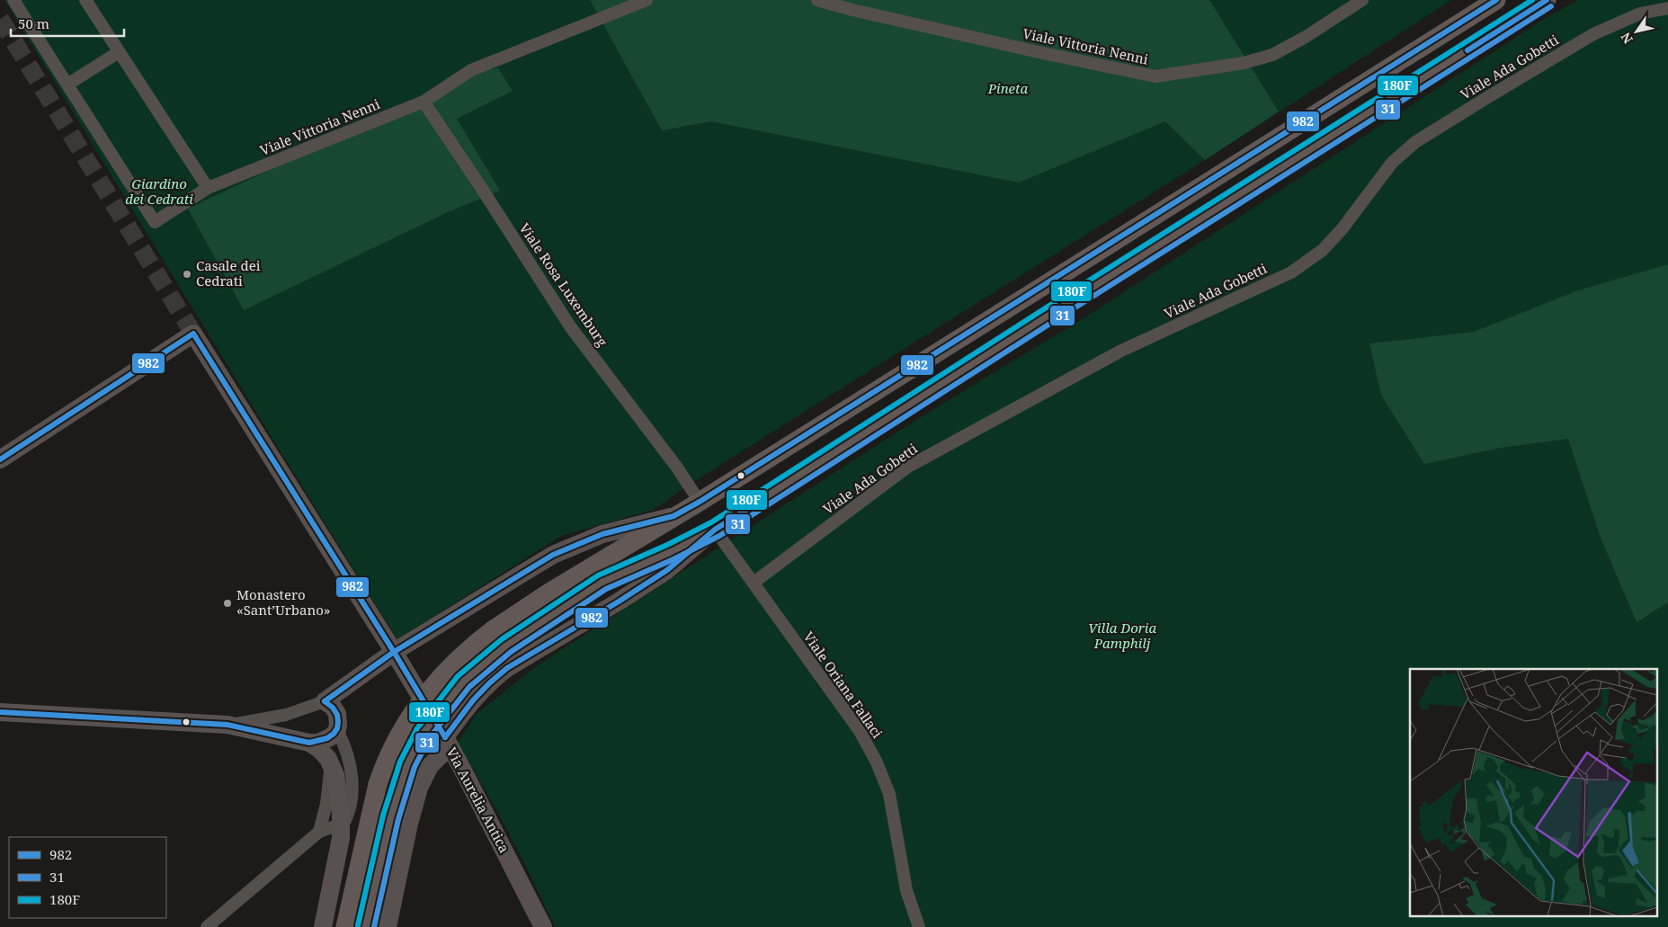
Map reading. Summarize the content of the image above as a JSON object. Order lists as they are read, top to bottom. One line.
{"streets":{"main road":["Via Aurelia Antica"],"street":["Viale Vittoria Nenni","Viale Ada Gobetti","Viale Rosa Luxemburg","Viale Oriana Fallaci"]},"crossings":[["Viale Vittoria Nenni","Viale Rosa Luxemburg"],["Viale Ada Gobetti","Viale Oriana Fallaci"]],"parks":["Pineta","Giardino dei Cedrati","Villa Doria Pamphilj"],"places":["Casale dei Cedrati","Monastero «Sant’Urbano»"],"lines":["transit line 982","transit line 180F","transit line 31"],"legend":["982","31","180F"],"scale_bar":"50 m","north":"bottom left"}
